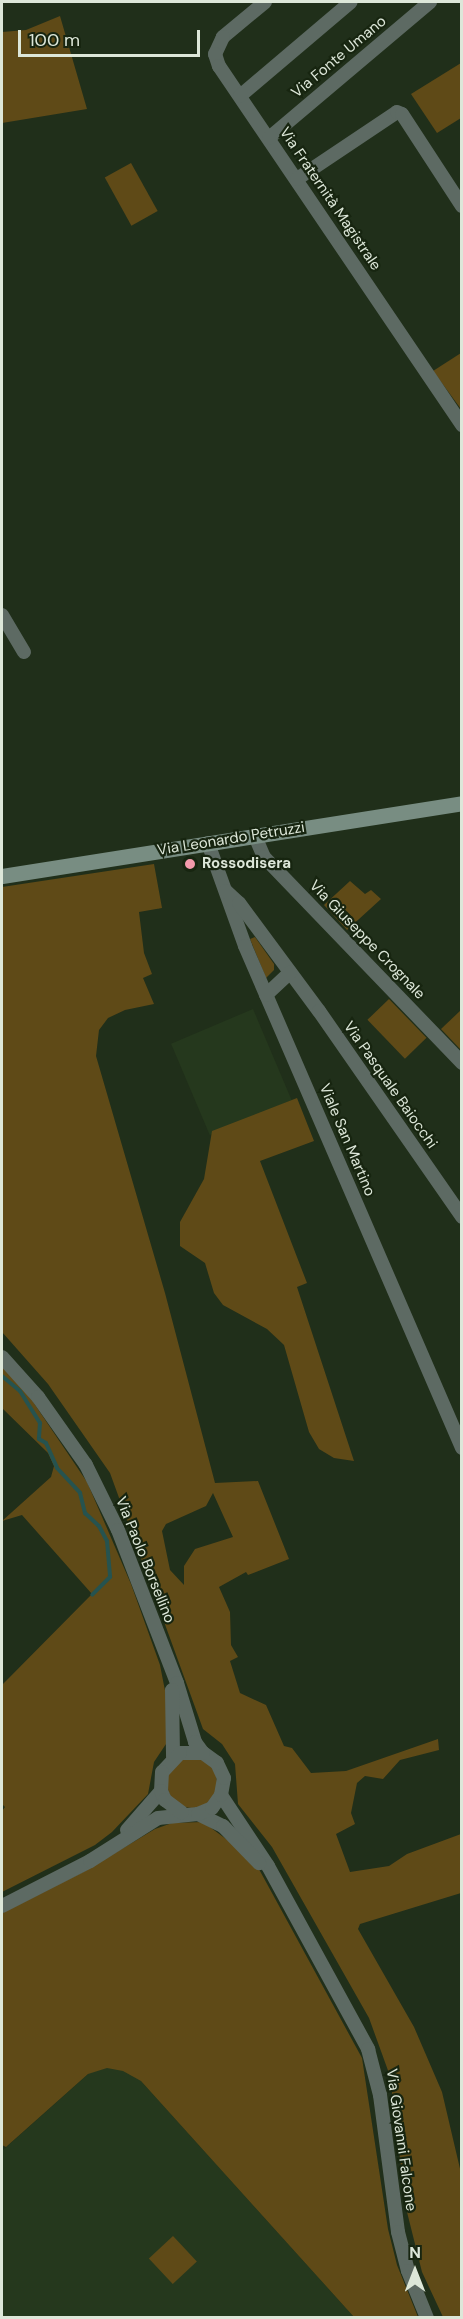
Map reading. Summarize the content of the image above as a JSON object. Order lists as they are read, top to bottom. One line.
{"streets":{"main road":["Via Leonardo Petruzzi"],"street":["Via Fonte Umano","Via Fraternità Magistrale","Via Giuseppe Crognale","Via Pasquale Baiocchi","Viale San Martino","Via Paolo Borsellino","Via Giovanni Falcone"]},"crossings":[["Via Fonte Umano","Via Fraternità Magistrale"],["Via Leonardo Petruzzi","Via Giuseppe Crognale"],["Via Leonardo Petruzzi","Viale San Martino"],["Via Pasquale Baiocchi","Viale San Martino"],["Via Paolo Borsellino","Via Giovanni Falcone"]],"places":["Rossodisera"],"scale_bar":"100 m","north":"top"}
